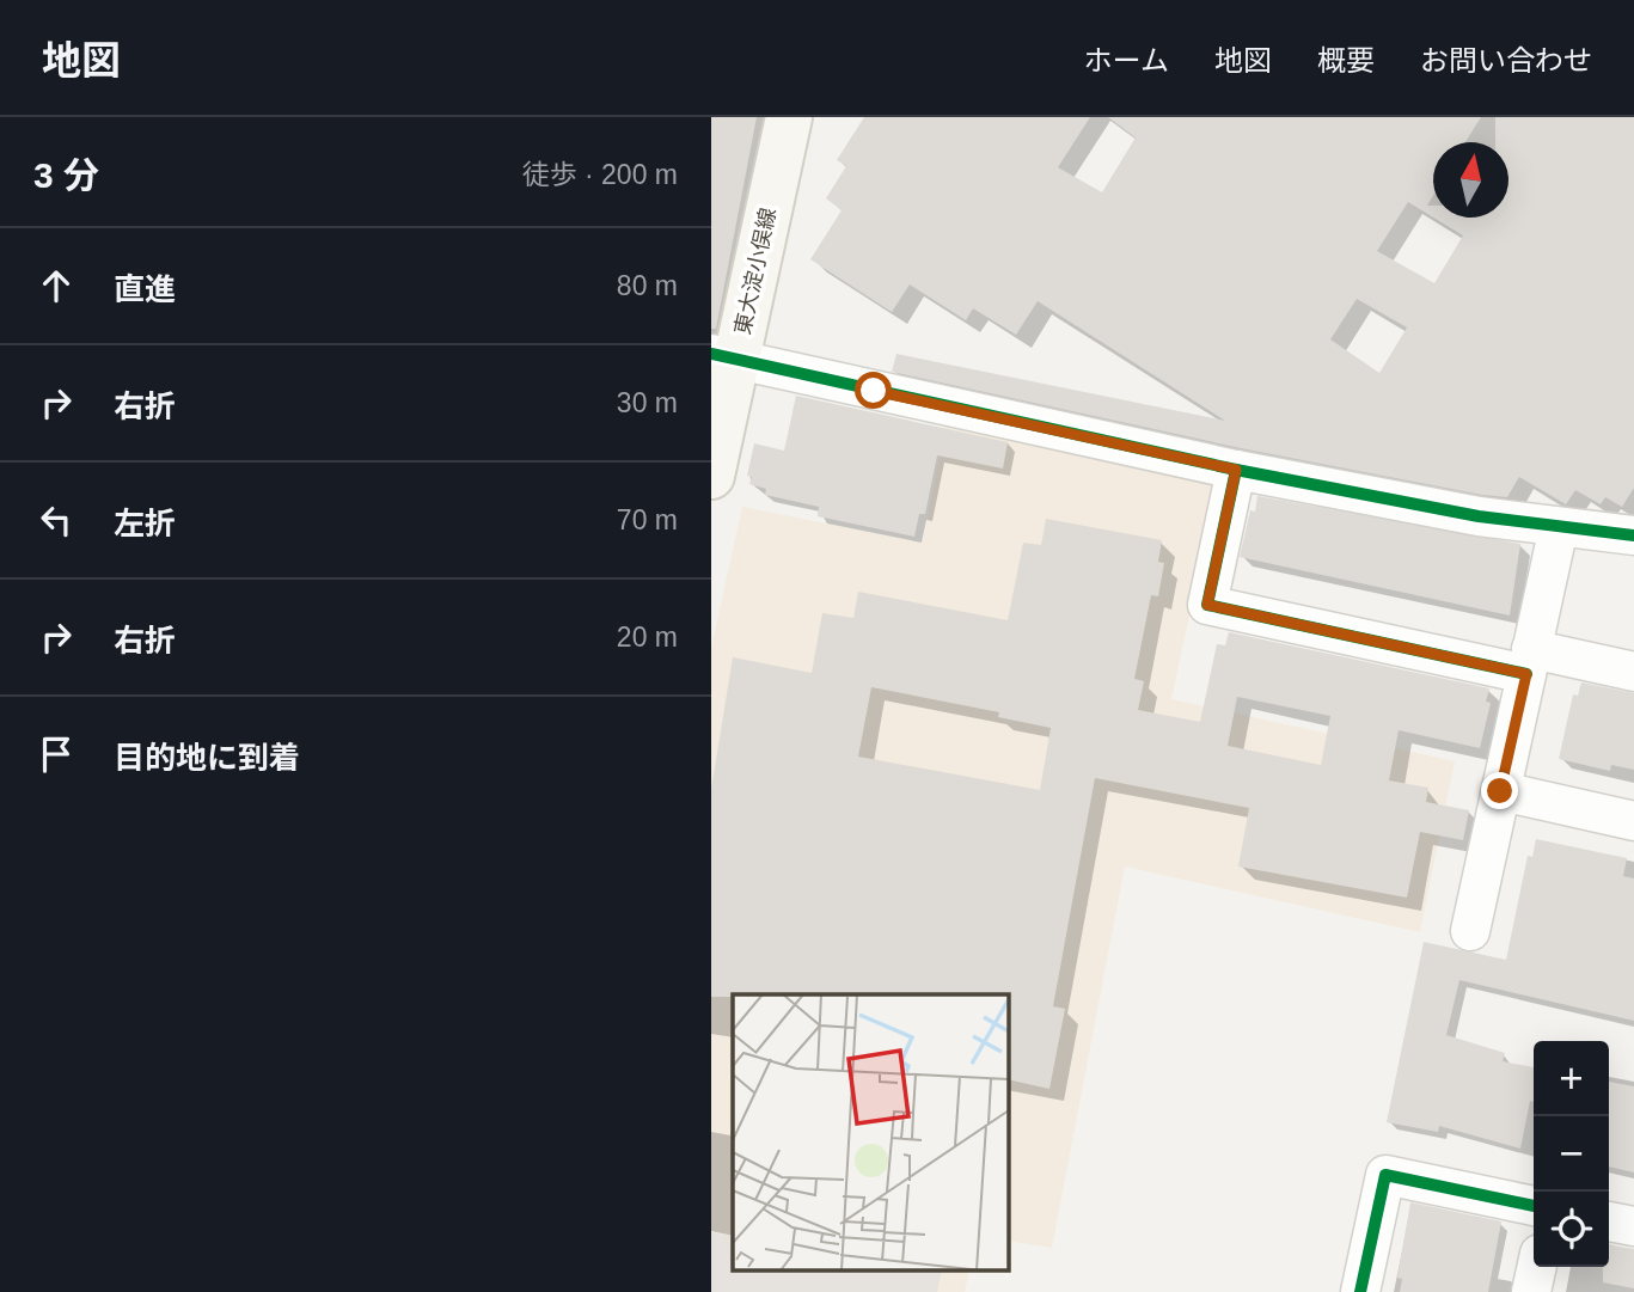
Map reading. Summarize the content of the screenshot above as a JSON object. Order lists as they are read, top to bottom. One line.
{"streets":{"main road":["東大淀小俣線"]},"north":"top","page":{"header":"地図","nav":["ホーム","地図","概要","お問い合わせ"],"heading":["3 分","徒歩 · 200 m"],"list":[["直進","80 m"],["右折","30 m"],["左折","70 m"],["右折","20 m"],"目的地に到着"],"map_buttons":["+","−"]}}
